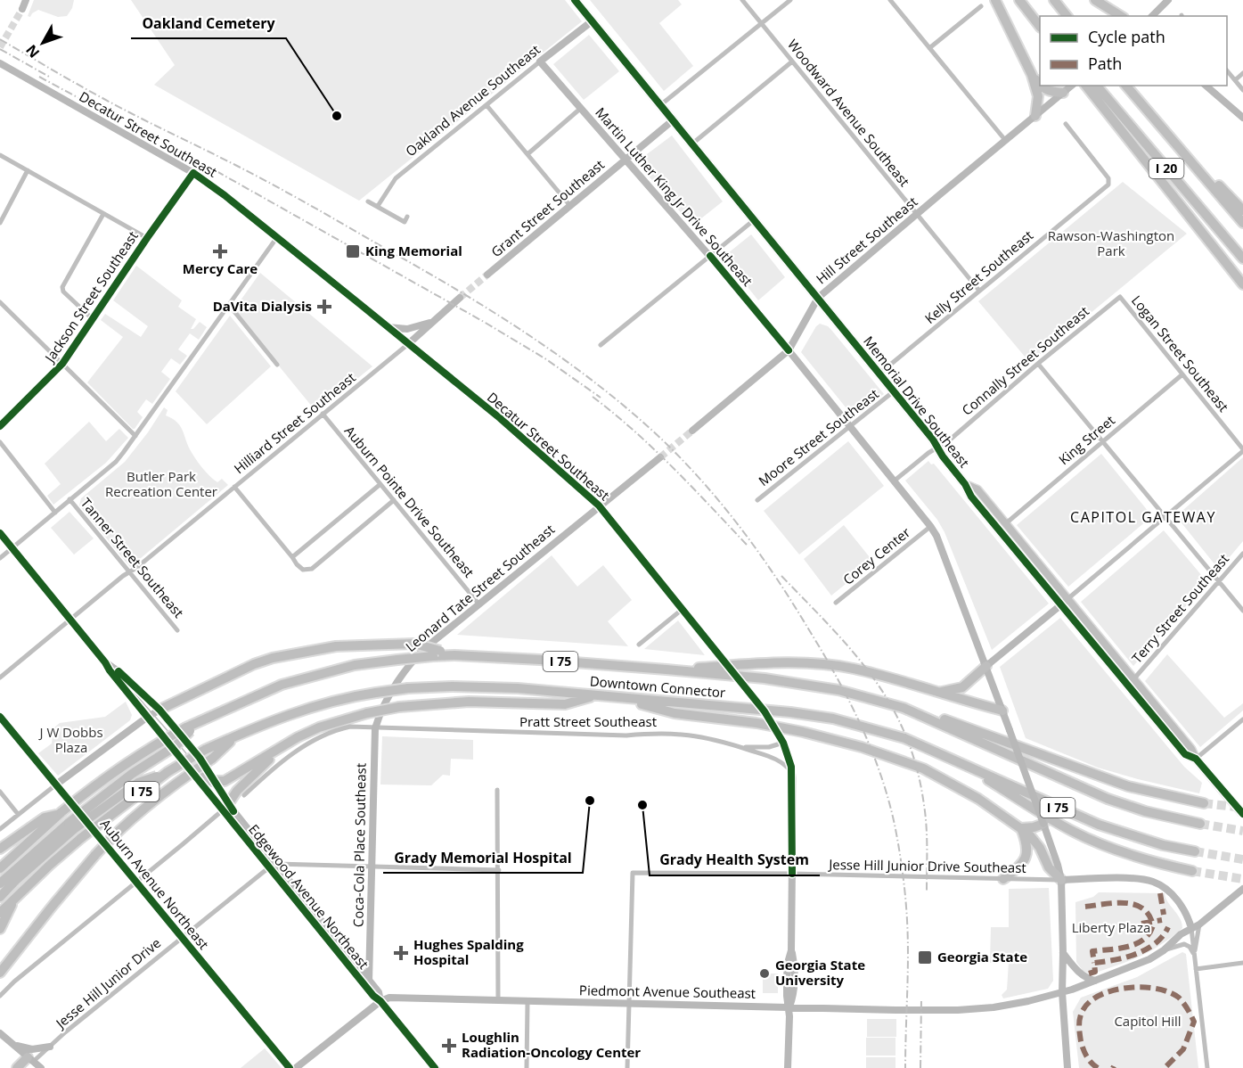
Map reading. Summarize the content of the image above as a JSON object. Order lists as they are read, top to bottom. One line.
{"streets":{"highway":["I 20","I 75","Downtown Connector"],"main road":["Oakland Avenue Southeast","Decatur Street Southeast","Martin Luther King Jr Drive Southeast","Grant Street Southeast","Hill Street Southeast","Jackson Street Southeast","Memorial Drive Southeast","Leonard Tate Street Southeast","Coca-Cola Place Southeast","Auburn Avenue Northeast","Edgewood Avenue Northeast","Piedmont Avenue Southeast"],"street":["Woodward Avenue Southeast","Kelly Street Southeast","Logan Street Southeast","Connally Street Southeast","Hilliard Street Southeast","Moore Street Southeast","King Street","Auburn Pointe Drive Southeast","Corey Center","Tanner Street Southeast","Terry Street Southeast","Pratt Street Southeast","Jesse Hill Junior Drive Southeast","Jesse Hill Junior Drive"]},"crossings":[["Oakland Avenue Southeast","Martin Luther King Jr Drive Southeast"],["Oakland Avenue Southeast","Memorial Drive Southeast"],["Woodward Avenue Southeast","Hill Street Southeast"],["Woodward Avenue Southeast","Kelly Street Southeast"],["Decatur Street Southeast","Jackson Street Southeast"],["Decatur Street Southeast","Hilliard Street Southeast"],["Decatur Street Southeast","Leonard Tate Street Southeast"],["Decatur Street Southeast","Pratt Street Southeast"],["Decatur Street Southeast","Jesse Hill Junior Drive Southeast"],["Decatur Street Southeast","Piedmont Avenue Southeast"],["Martin Luther King Jr Drive Southeast","Grant Street Southeast"],["Martin Luther King Jr Drive Southeast","Hill Street Southeast"],["Martin Luther King Jr Drive Southeast","Connally Street Southeast"],["Martin Luther King Jr Drive Southeast","Moore Street Southeast"],["Martin Luther King Jr Drive Southeast","Corey Center"],["Grant Street Southeast","Memorial Drive Southeast"],["Hill Street Southeast","Memorial Drive Southeast"],["Kelly Street Southeast","Memorial Drive Southeast"],["Logan Street Southeast","Connally Street Southeast"],["Logan Street Southeast","King Street"],["Connally Street Southeast","Memorial Drive Southeast"],["Memorial Drive Southeast","Moore Street Southeast"],["Memorial Drive Southeast","King Street"],["Memorial Drive Southeast","Terry Street Southeast"],["Hilliard Street Southeast","Auburn Pointe Drive Southeast"],["Hilliard Street Southeast","Tanner Street Southeast"],["Hilliard Street Southeast","Edgewood Avenue Northeast"],["Auburn Pointe Drive Southeast","Leonard Tate Street Southeast"],["Leonard Tate Street Southeast","Pratt Street Southeast"],["Leonard Tate Street Southeast","Coca-Cola Place Southeast"],["I 75","Downtown Connector"],["Pratt Street Southeast","Coca-Cola Place Southeast"],["Coca-Cola Place Southeast","Edgewood Avenue Northeast"],["Jesse Hill Junior Drive Southeast","Piedmont Avenue Southeast"],["Auburn Avenue Northeast","Jesse Hill Junior Drive"],["Edgewood Avenue Northeast","Jesse Hill Junior Drive"],["Edgewood Avenue Northeast","Piedmont Avenue Southeast"]],"districts":["CAPITOL GATEWAY"],"parks":["Rawson-Washington Park","Butler Park Recreation Center","J W Dobbs Plaza","Liberty Plaza","Capitol Hill"],"places":{"other":["Oakland Cemetery","Grady Memorial Hospital","Grady Health System","Georgia State University"],"health":["Mercy Care","DaVita Dialysis","Hughes Spalding Hospital","Loughlin Radiation-Oncology Center"],"transit":["King Memorial","Georgia State"]},"legend":["Cycle path","Path"],"north":"bottom left"}
